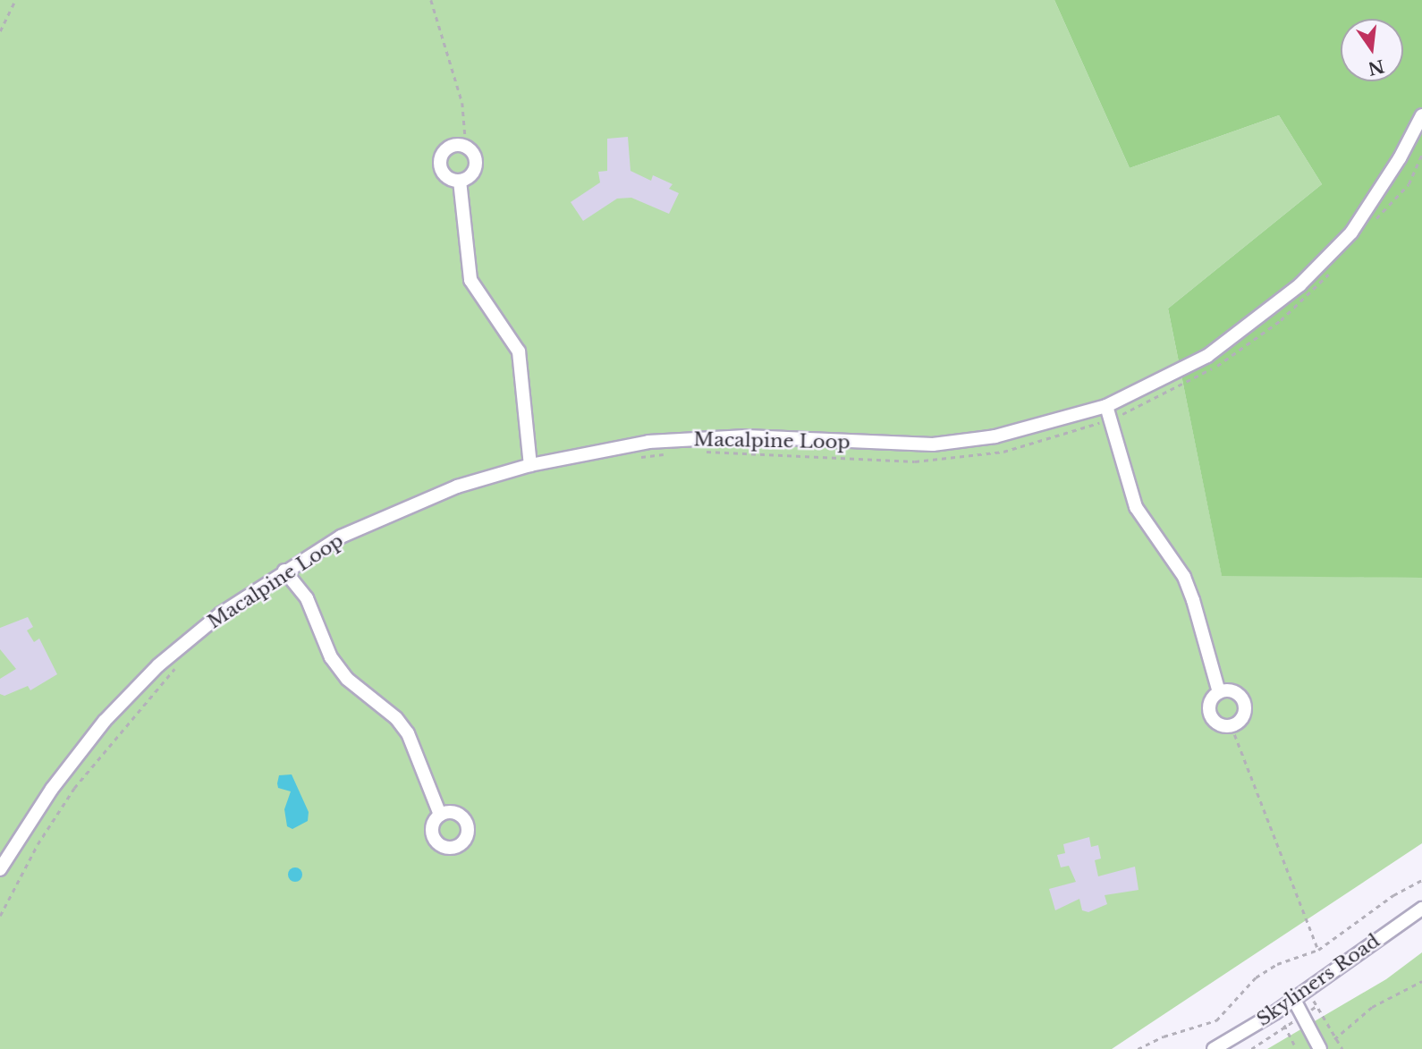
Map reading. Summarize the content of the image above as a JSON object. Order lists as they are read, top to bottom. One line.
{"streets":{"street":["Macalpine Loop","Skyliners Road"]},"north":"bottom"}
